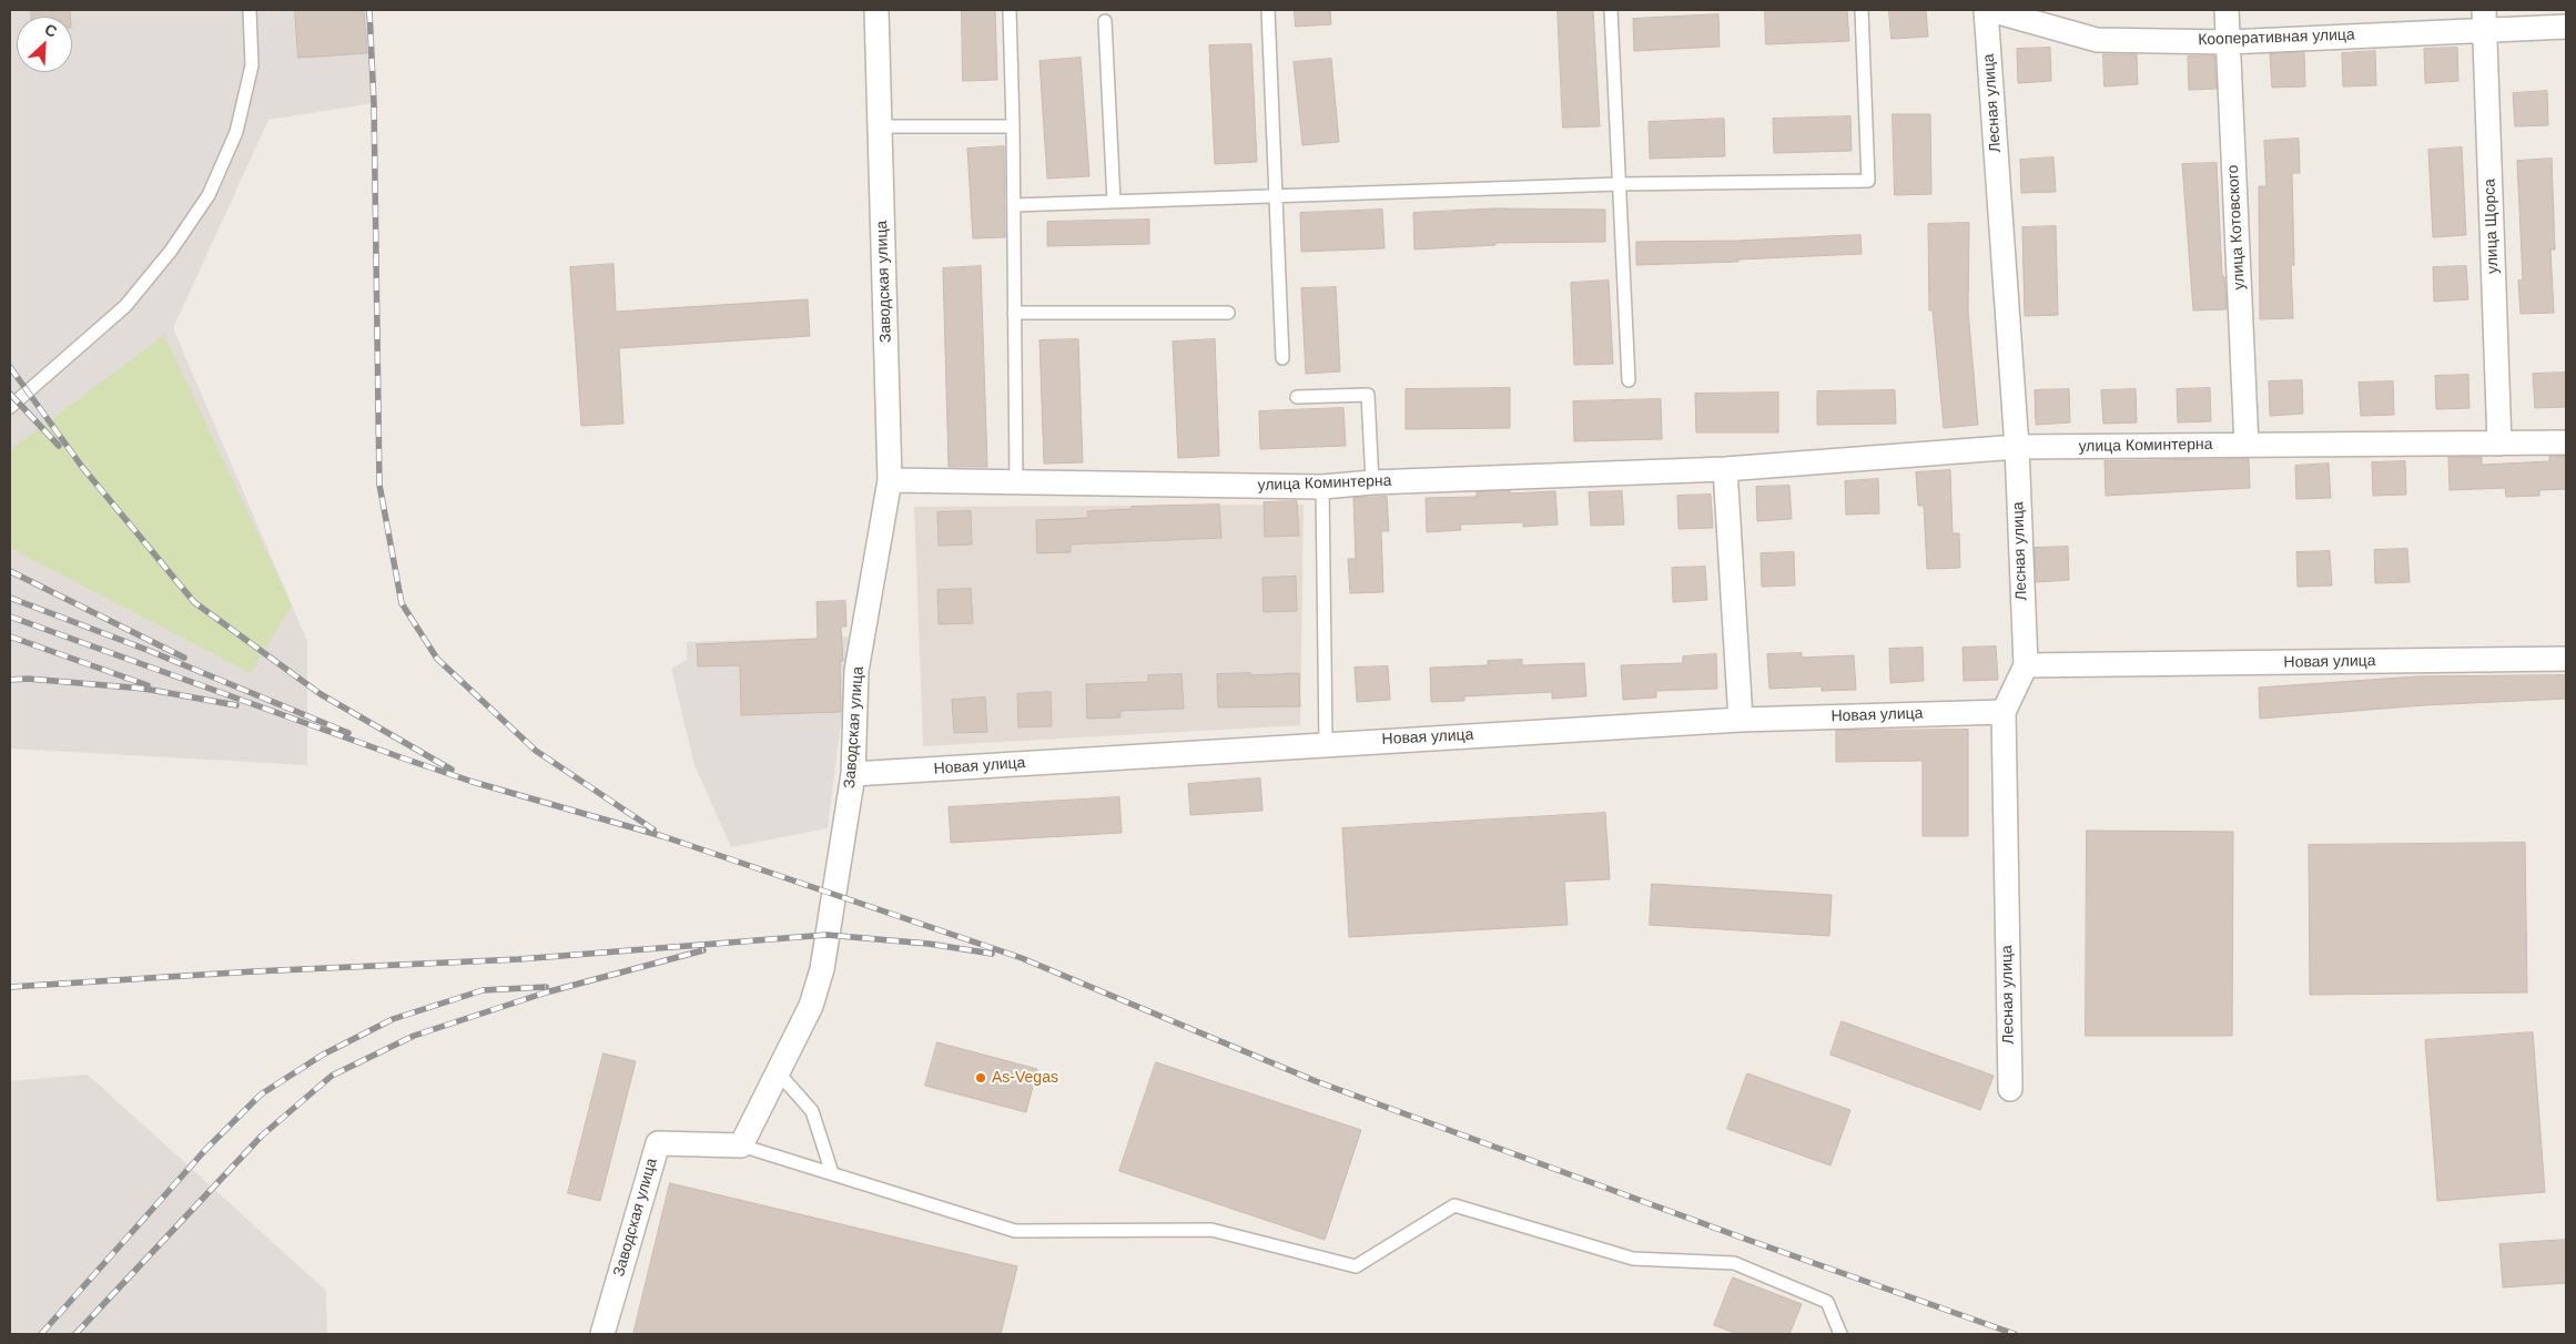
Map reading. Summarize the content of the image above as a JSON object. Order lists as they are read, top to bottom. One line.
{"streets":{"street":["Кооперативная улица","Лесная улица","улица Щорса","улица Котовского","Заводская улица","улица Коминтерна","Новая улица"]},"crossings":[["Кооперативная улица","Лесная улица"],["Кооперативная улица","улица Щорса"],["Кооперативная улица","улица Котовского"],["Лесная улица","улица Коминтерна"],["Лесная улица","Новая улица"],["улица Щорса","улица Коминтерна"],["улица Котовского","улица Коминтерна"],["Заводская улица","улица Коминтерна"],["Заводская улица","Новая улица"]],"places":["As-Vegas"],"north":"top right"}
